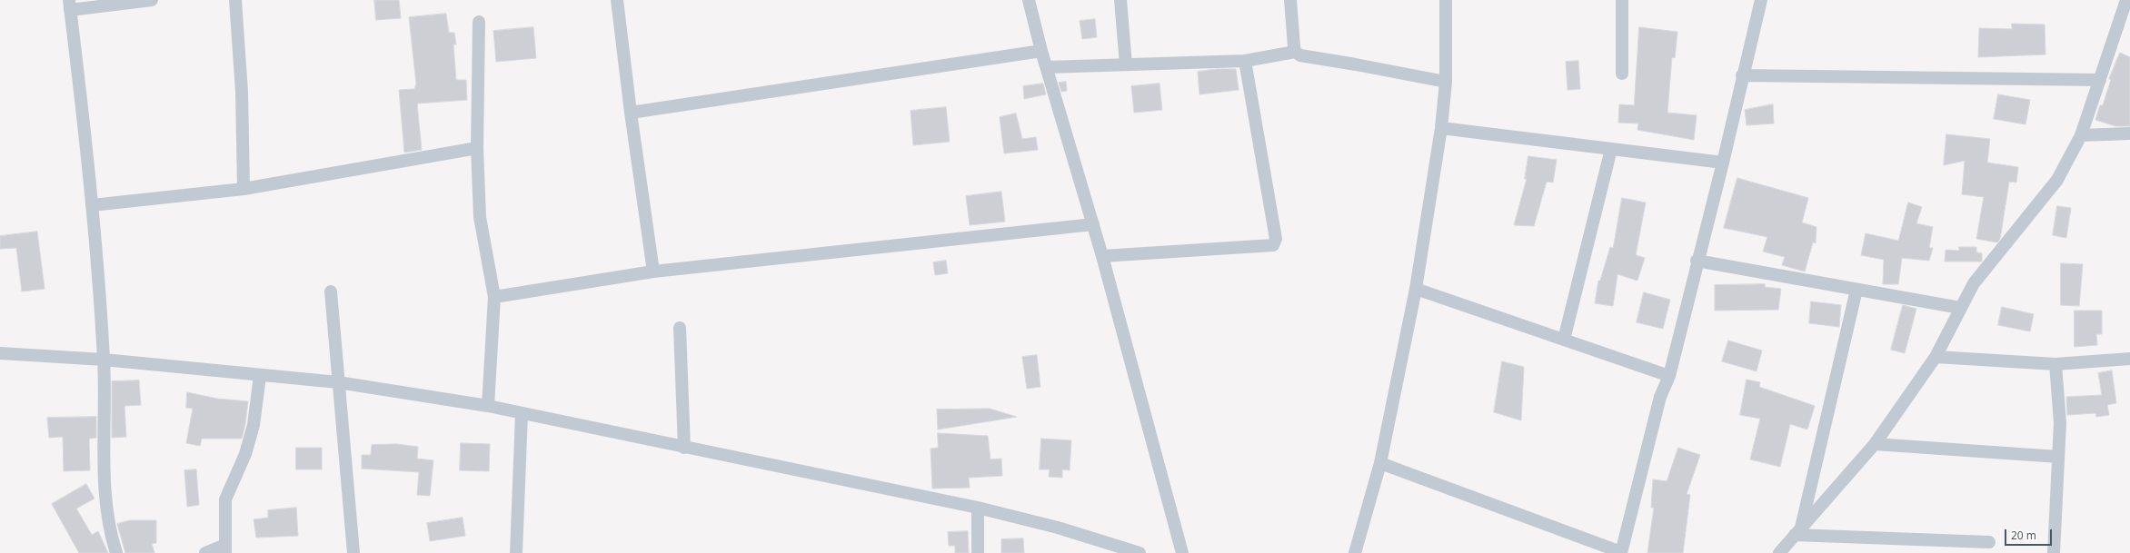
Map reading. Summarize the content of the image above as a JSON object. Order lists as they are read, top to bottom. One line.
{"scale_bar":"20 m"}
